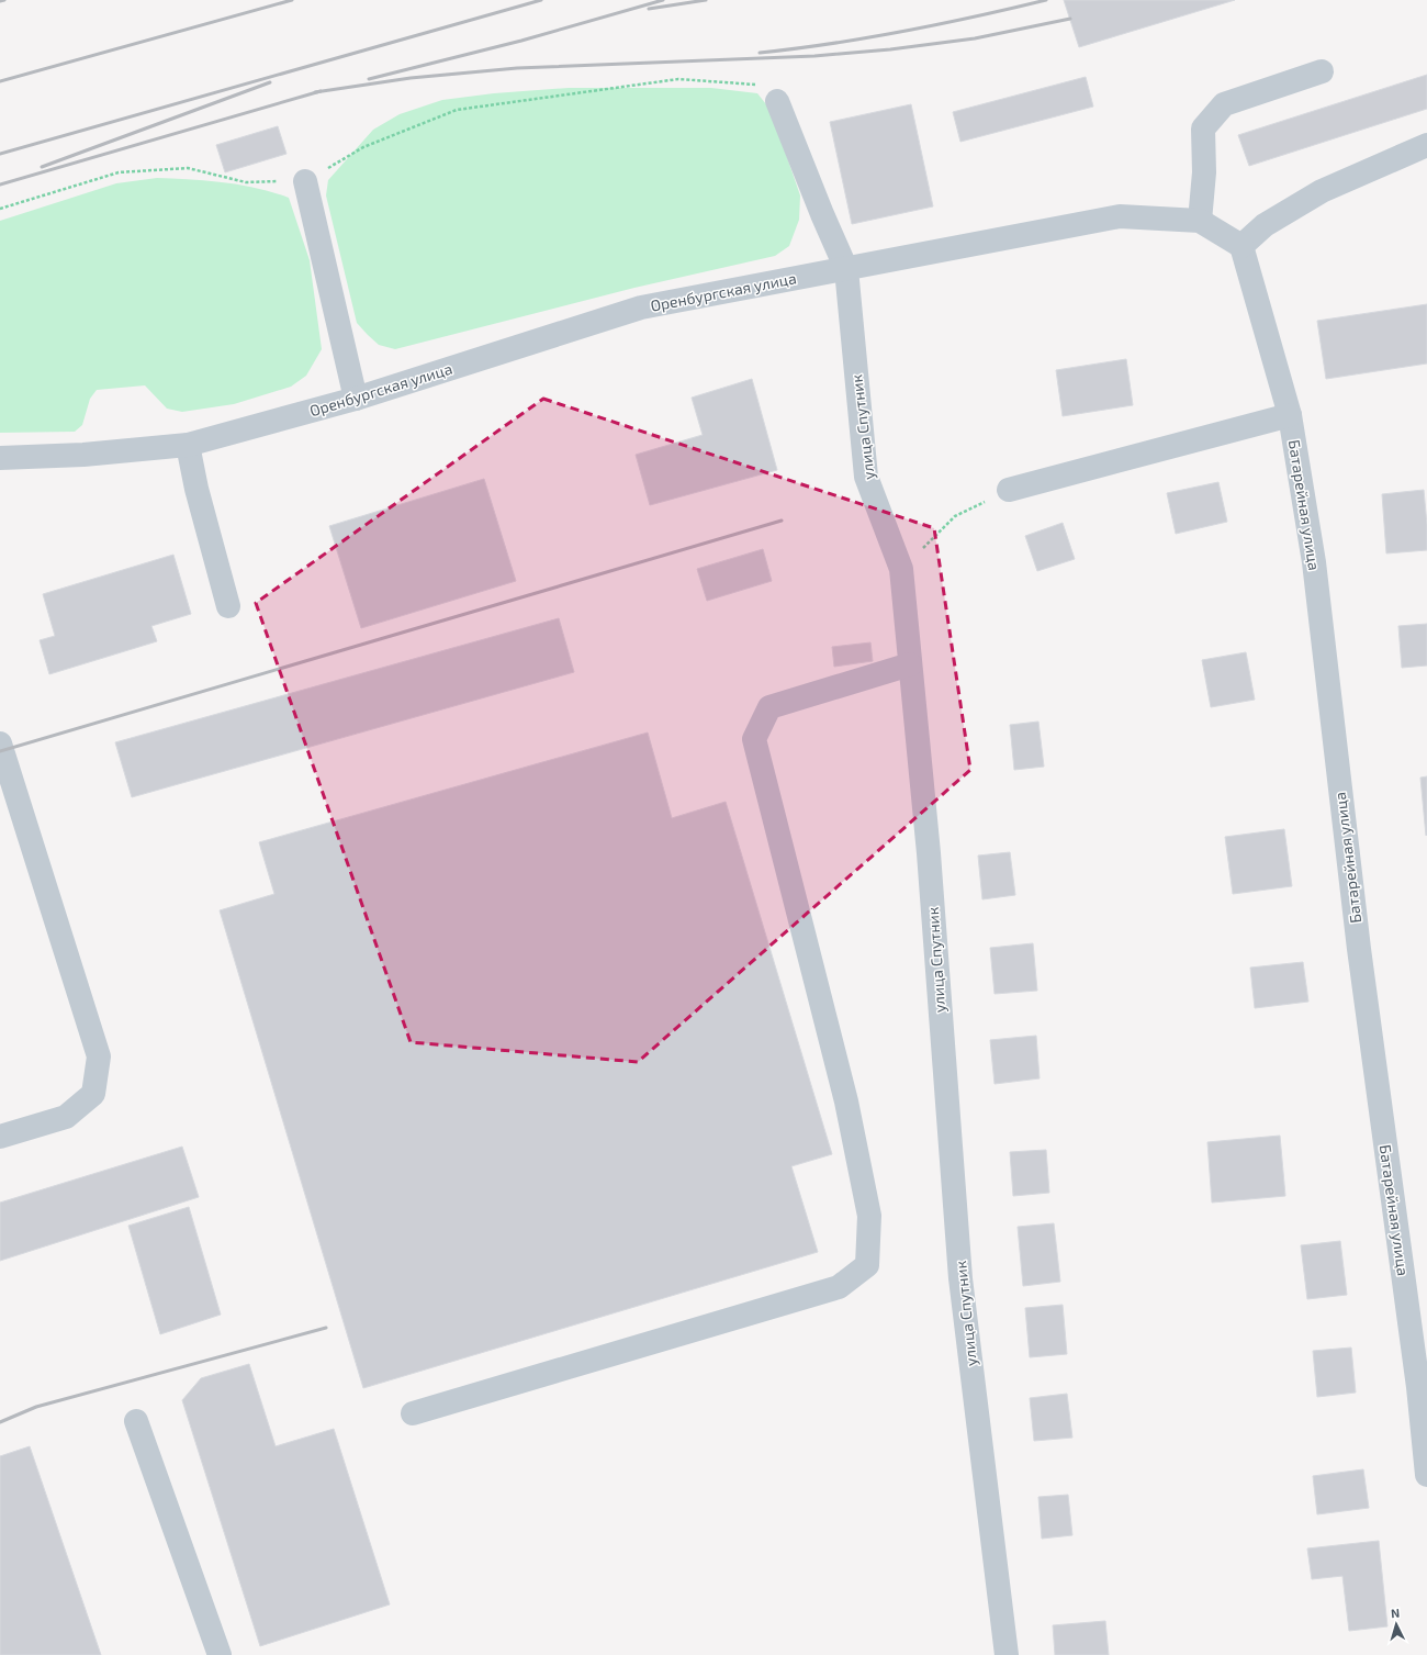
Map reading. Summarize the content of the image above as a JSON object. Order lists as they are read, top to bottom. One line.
{"streets":{"street":["Оренбургская улица","улица Спутник","Батарейная улица"]},"crossings":[["Оренбургская улица","улица Спутник"],["Оренбургская улица","Батарейная улица"]],"north":"top"}
